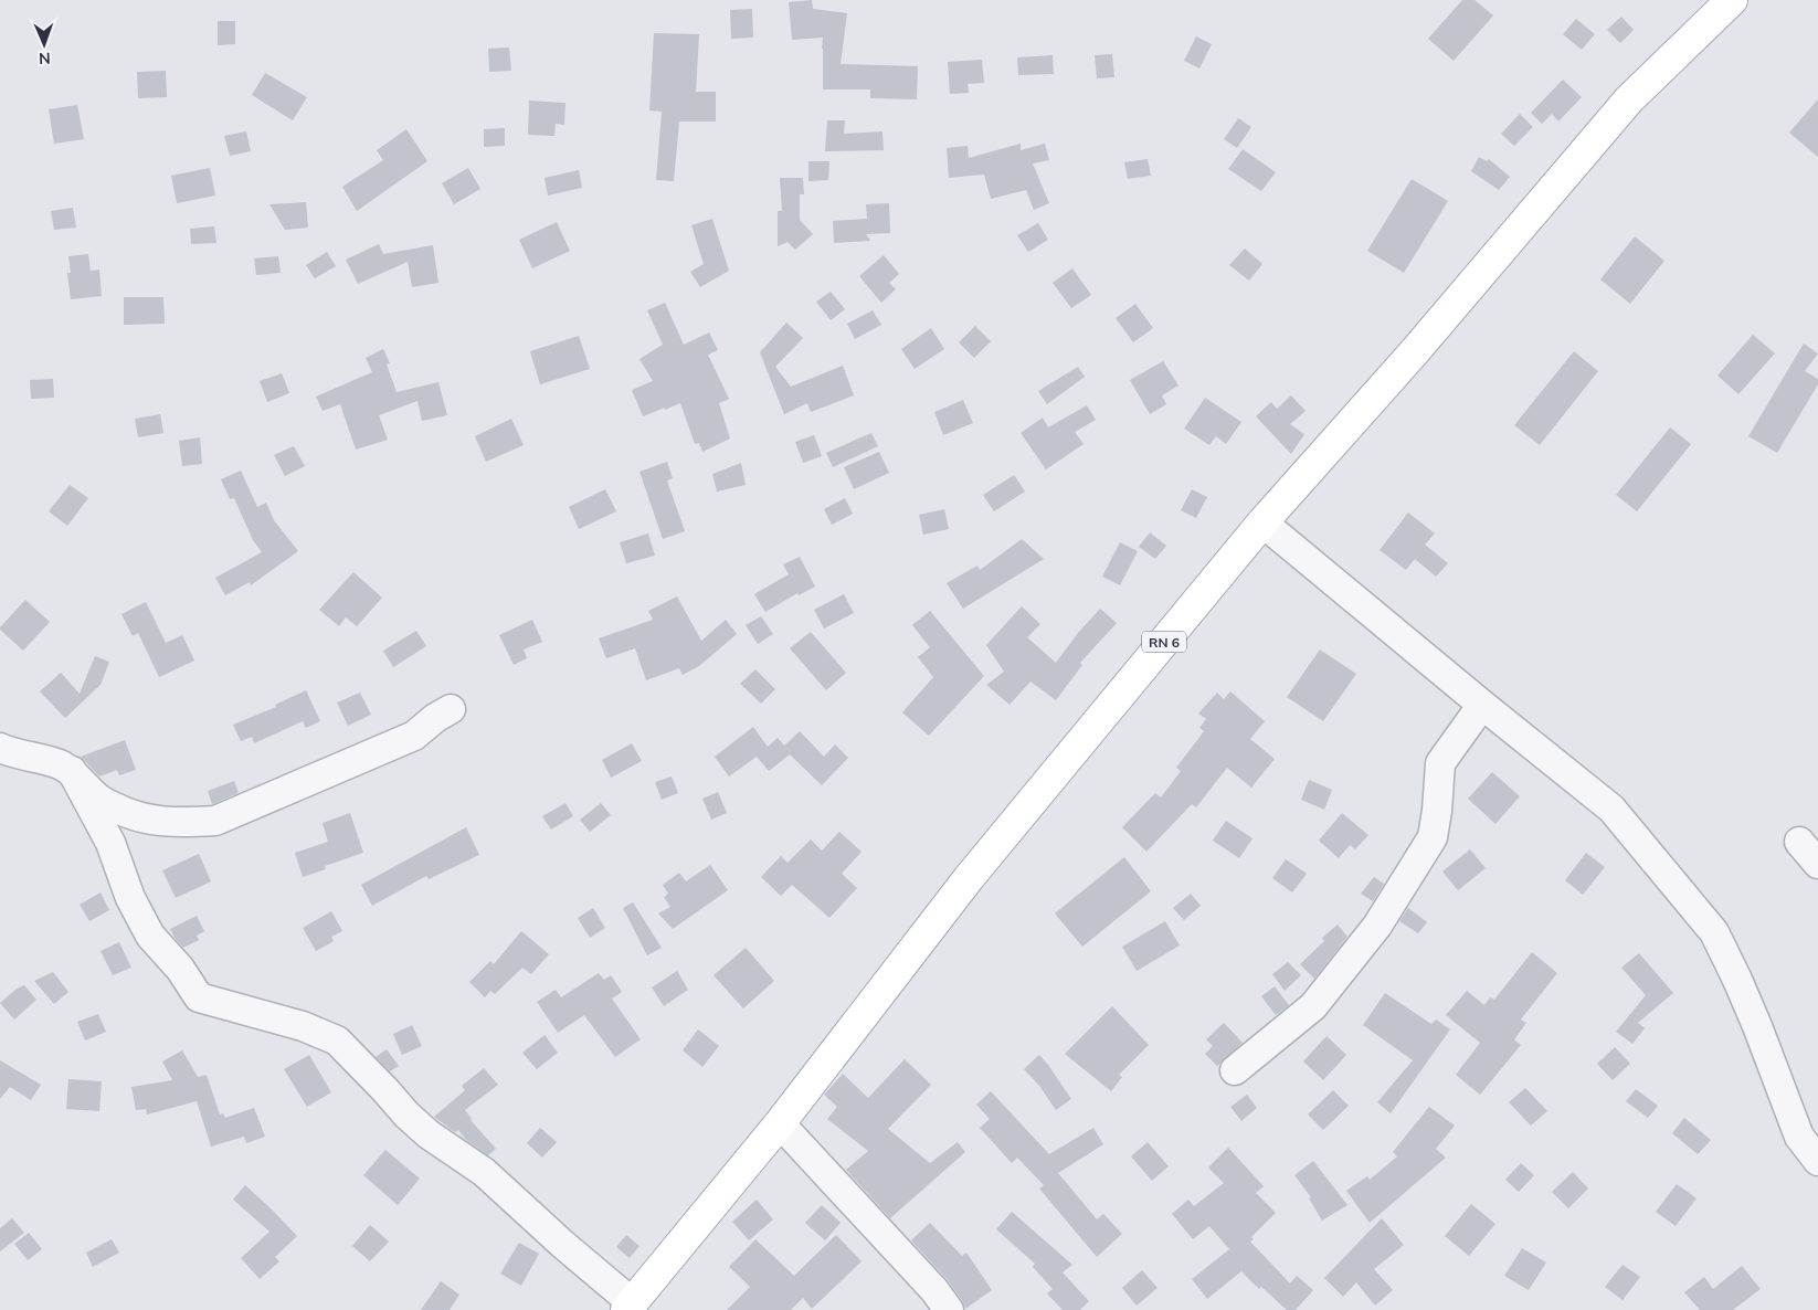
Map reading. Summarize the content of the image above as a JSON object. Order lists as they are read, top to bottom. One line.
{"streets":{"main road":["RN 6"]},"north":"bottom"}
